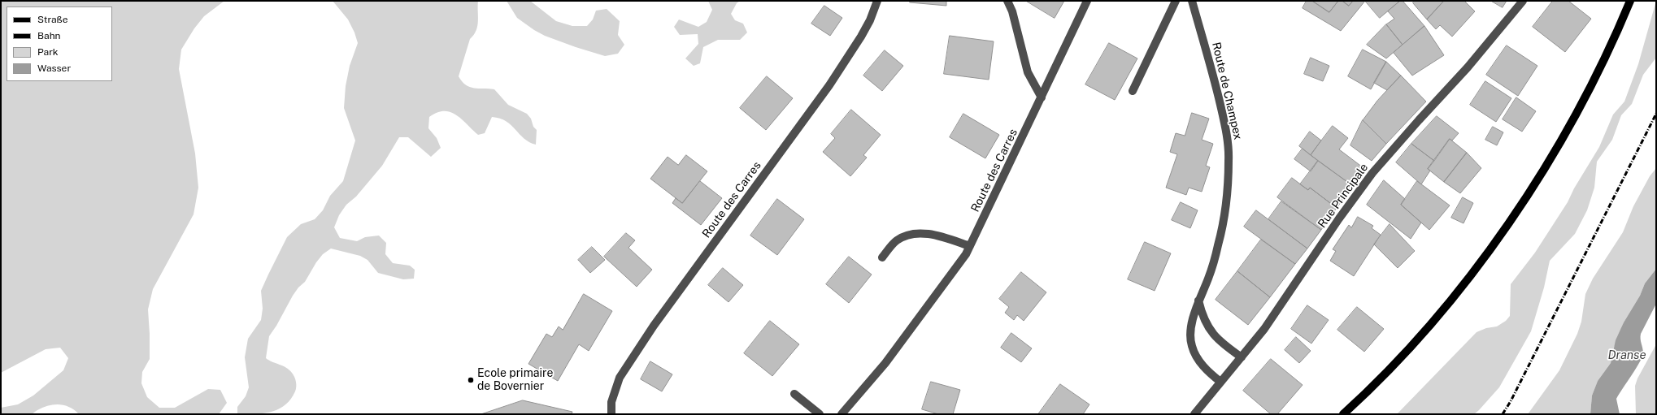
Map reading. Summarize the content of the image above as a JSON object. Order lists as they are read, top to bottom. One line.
{"streets":{"street":["Route de Champex","Route des Carres","Rue Principale"]},"crossings":[["Route de Champex","Rue Principale"]],"water":["Dranse"],"places":["Ecole primaire de Bovernier"],"legend":["Straße","Bahn","Park","Wasser"]}
